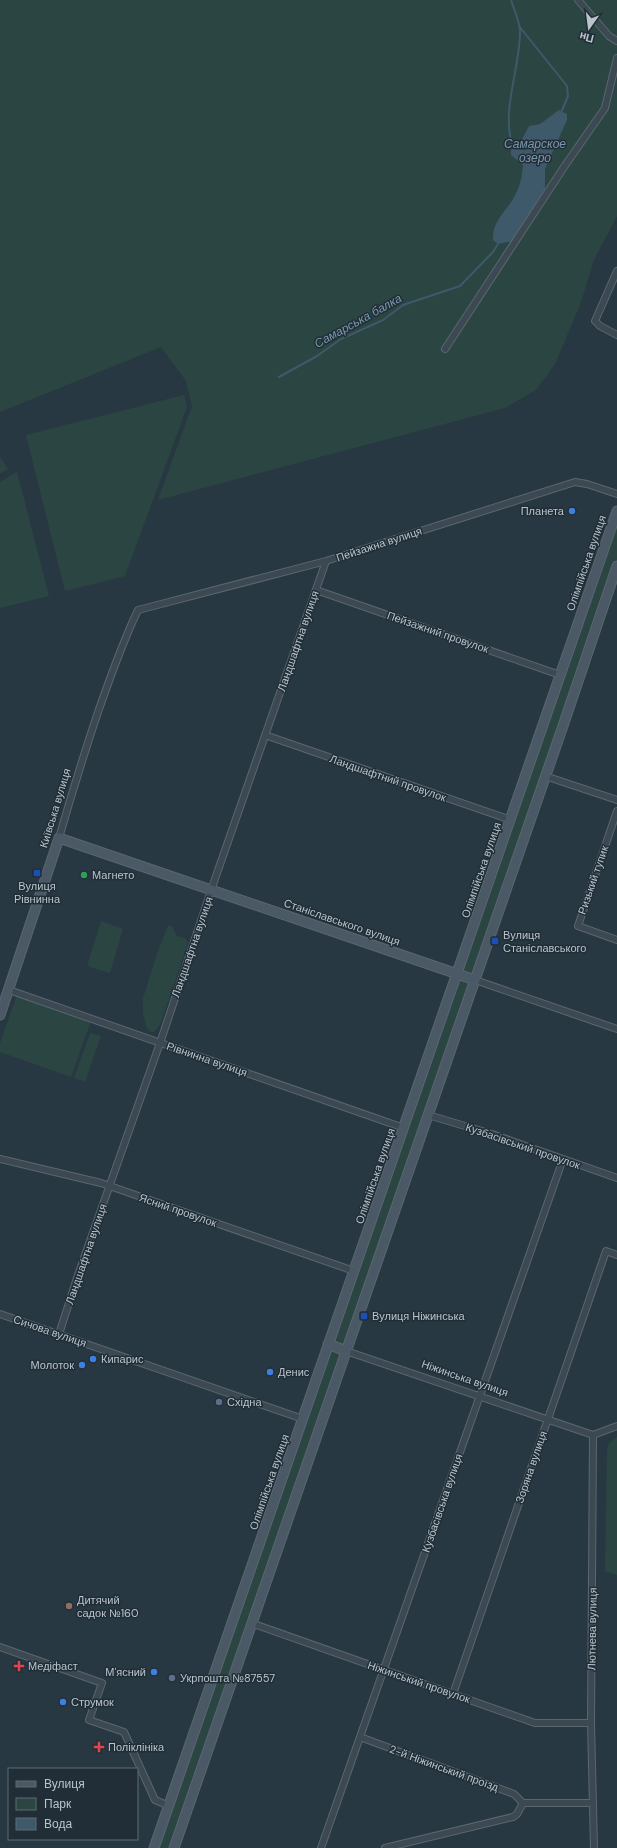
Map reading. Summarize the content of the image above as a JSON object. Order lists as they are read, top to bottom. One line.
{"streets":{"main road":["Олімпійська вулиця","Київська вулиця","Станіславського вулиця","Ніжинська вулиця"],"street":["Пейзажна вулиця","Пейзажний провулок","Ландшафтна вулиця","Ландшафтний провулок","Ризький тупик","Рівнинна вулиця","Кузбасівський провулок","Ясний провулок","Сичова вулиця","Зоряна вулиця","Кузбасівська вулиця","Лютнева вулиця","Ніжинський провулок","2-й Ніжинський проїзд"]},"crossings":[["Пейзажна вулиця","Ландшафтна вулиця"],["Пейзажна вулиця","Київська вулиця"],["Олімпійська вулиця","Пейзажний провулок"],["Олімпійська вулиця","Ландшафтний провулок"],["Олімпійська вулиця","Станіславського вулиця"],["Олімпійська вулиця","Рівнинна вулиця"],["Олімпійська вулиця","Ясний провулок"],["Олімпійська вулиця","Сичова вулиця"],["Олімпійська вулиця","Ніжинська вулиця"],["Пейзажний провулок","Ландшафтна вулиця"],["Ландшафтна вулиця","Ландшафтний провулок"],["Ландшафтна вулиця","Станіславського вулиця"],["Ландшафтна вулиця","Рівнинна вулиця"],["Ландшафтна вулиця","Ясний провулок"],["Ландшафтна вулиця","Сичова вулиця"],["Київська вулиця","Станіславського вулиця"],["Київська вулиця","Рівнинна вулиця"],["Кузбасівський провулок","Кузбасівська вулиця"],["Ніжинська вулиця","Зоряна вулиця"],["Ніжинська вулиця","Кузбасівська вулиця"],["Ніжинська вулиця","Лютнева вулиця"],["Зоряна вулиця","Ніжинський провулок"],["Кузбасівська вулиця","Ніжинський провулок"],["Кузбасівська вулиця","2-й Ніжинський проїзд"],["Лютнева вулиця","Ніжинський провулок"]],"water":["Самарское озеро","Самарська балка"],"places":{"other":["Планета","Магнето","Кипарис","Молоток","Денис","Східна","Дитячий садок №160","М'ясний","Укрпошта №87557","Струмок"],"transit":["Вулиця Рівнинна","Вулиця Станіславського","Вулиця Ніжинська"],"health":["Медіфаст","Поліклініка"]},"legend":["Вулиця","Парк","Вода"],"north":"bottom"}
